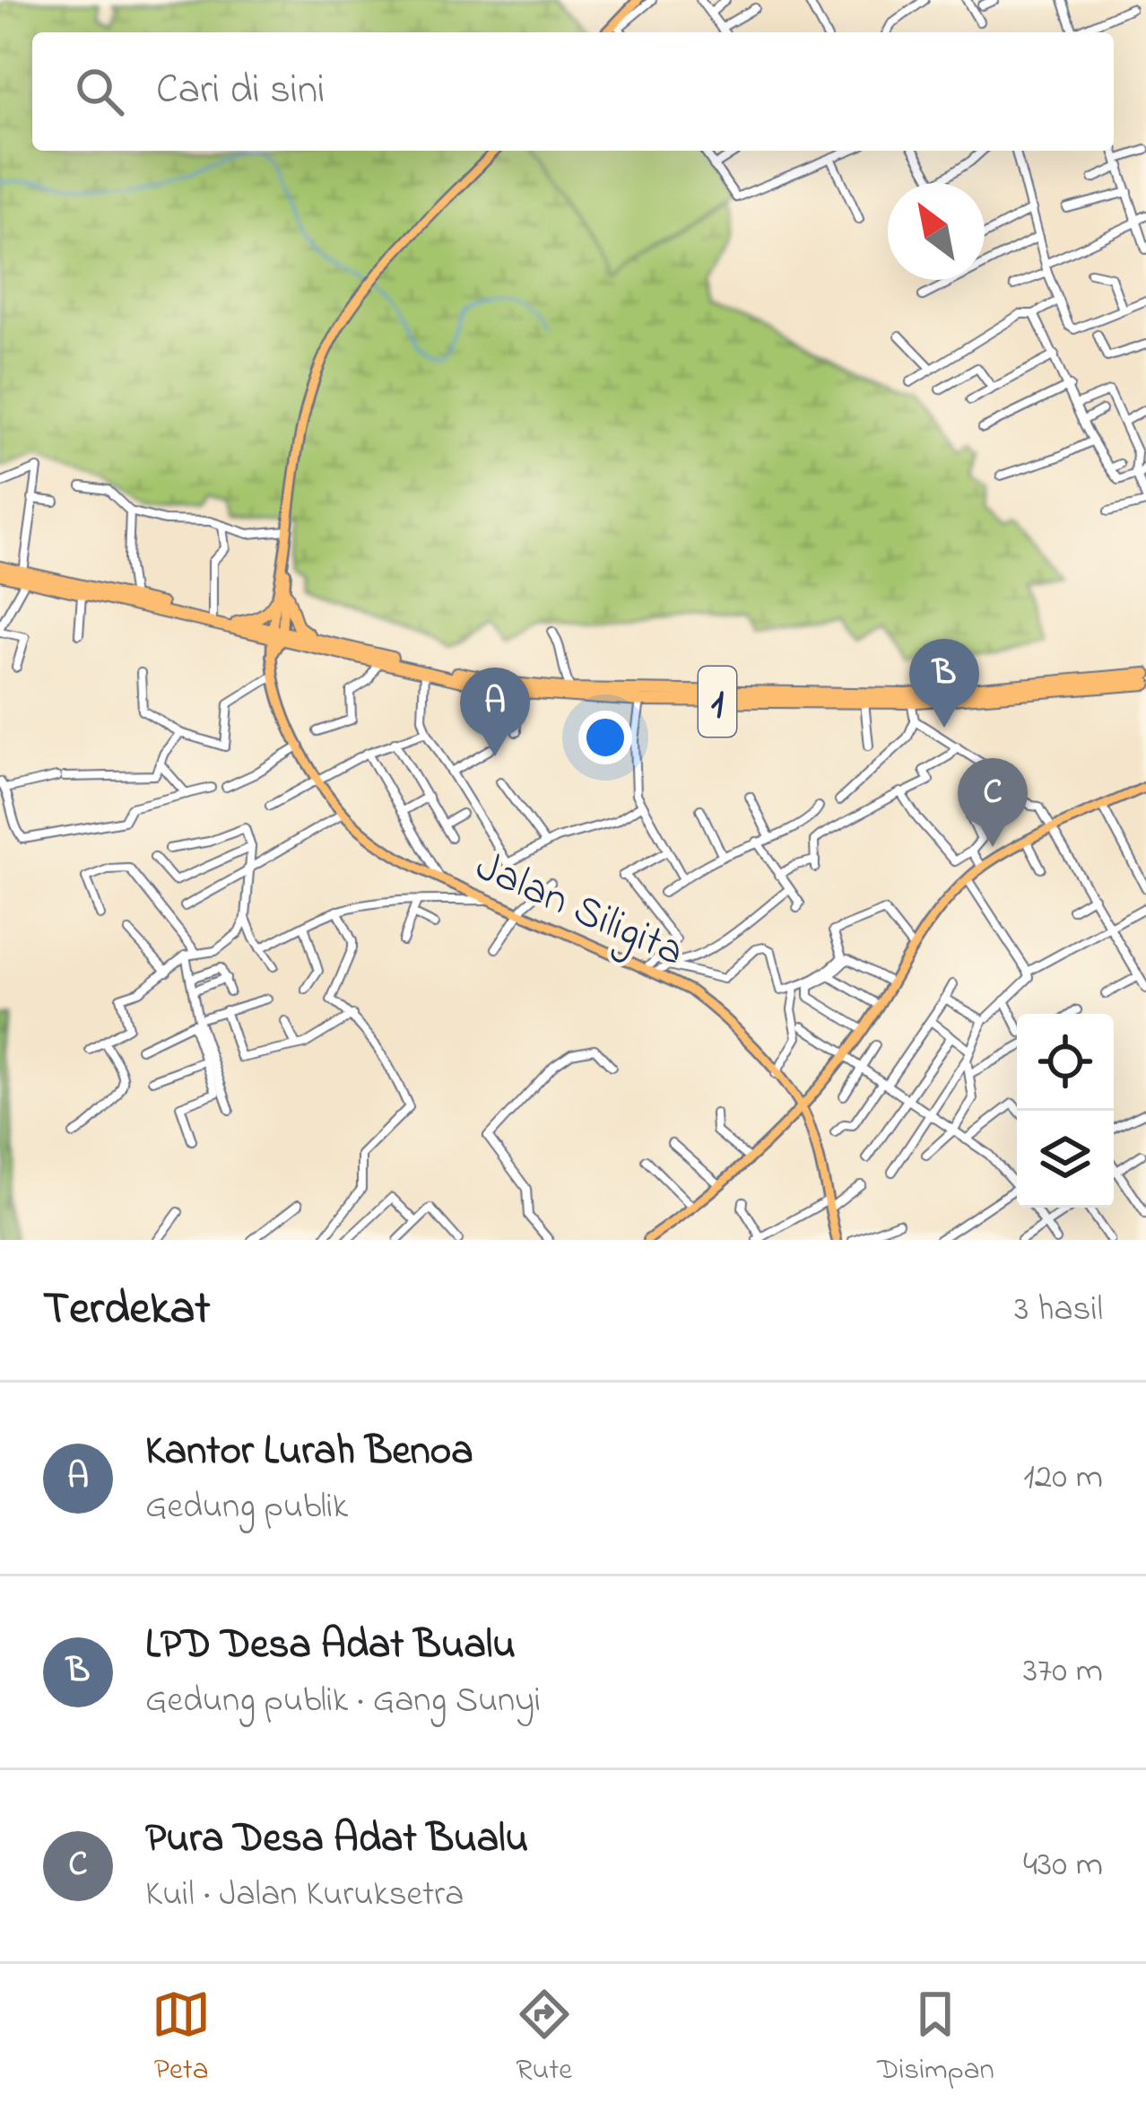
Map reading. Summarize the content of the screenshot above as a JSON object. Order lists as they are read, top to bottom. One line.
{"streets":{"highway":["1"],"main road":["Jalan Siligita"]},"crossings":[["1","Jalan Siligita"]],"north":"top left","page":{"search":"Cari di sini","pins":["B","A","C"],"heading":["Terdekat","3 hasil"],"list":[{"mark":"A","name":"Kantor Lurah Benoa","note":"Gedung publik","value":"120 m"},{"mark":"B","name":"LPD Desa Adat Bualu","note":"Gedung publik · Gang Sunyi","value":"370 m"},{"mark":"C","name":"Pura Desa Adat Bualu","note":"Kuil · Jalan Kuruksetra","value":"430 m"}],"nav":["Peta","Rute","Disimpan"]}}
